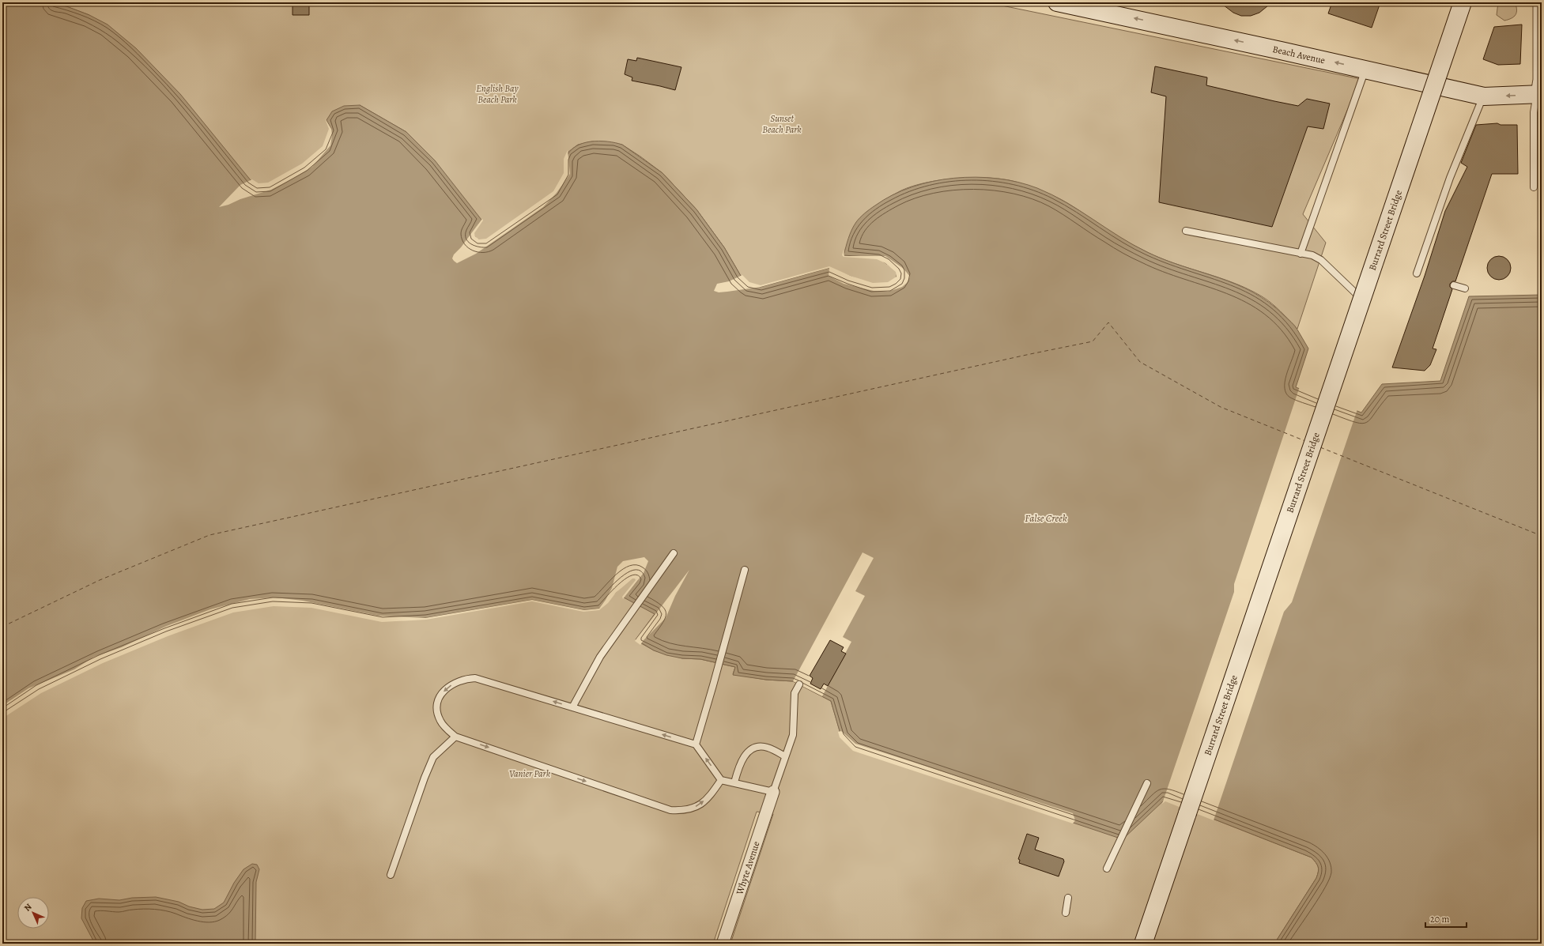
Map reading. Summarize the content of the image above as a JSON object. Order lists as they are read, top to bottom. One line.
{"streets":{"main road":["Beach Avenue","Burrard Street Bridge"],"street":["Whyte Avenue"]},"one_way":["Beach Avenue"],"water":["False Creek"],"parks":["English Bay Beach Park","Sunset Beach Park","Vanier Park"],"scale_bar":"20 m","north":"top left"}
